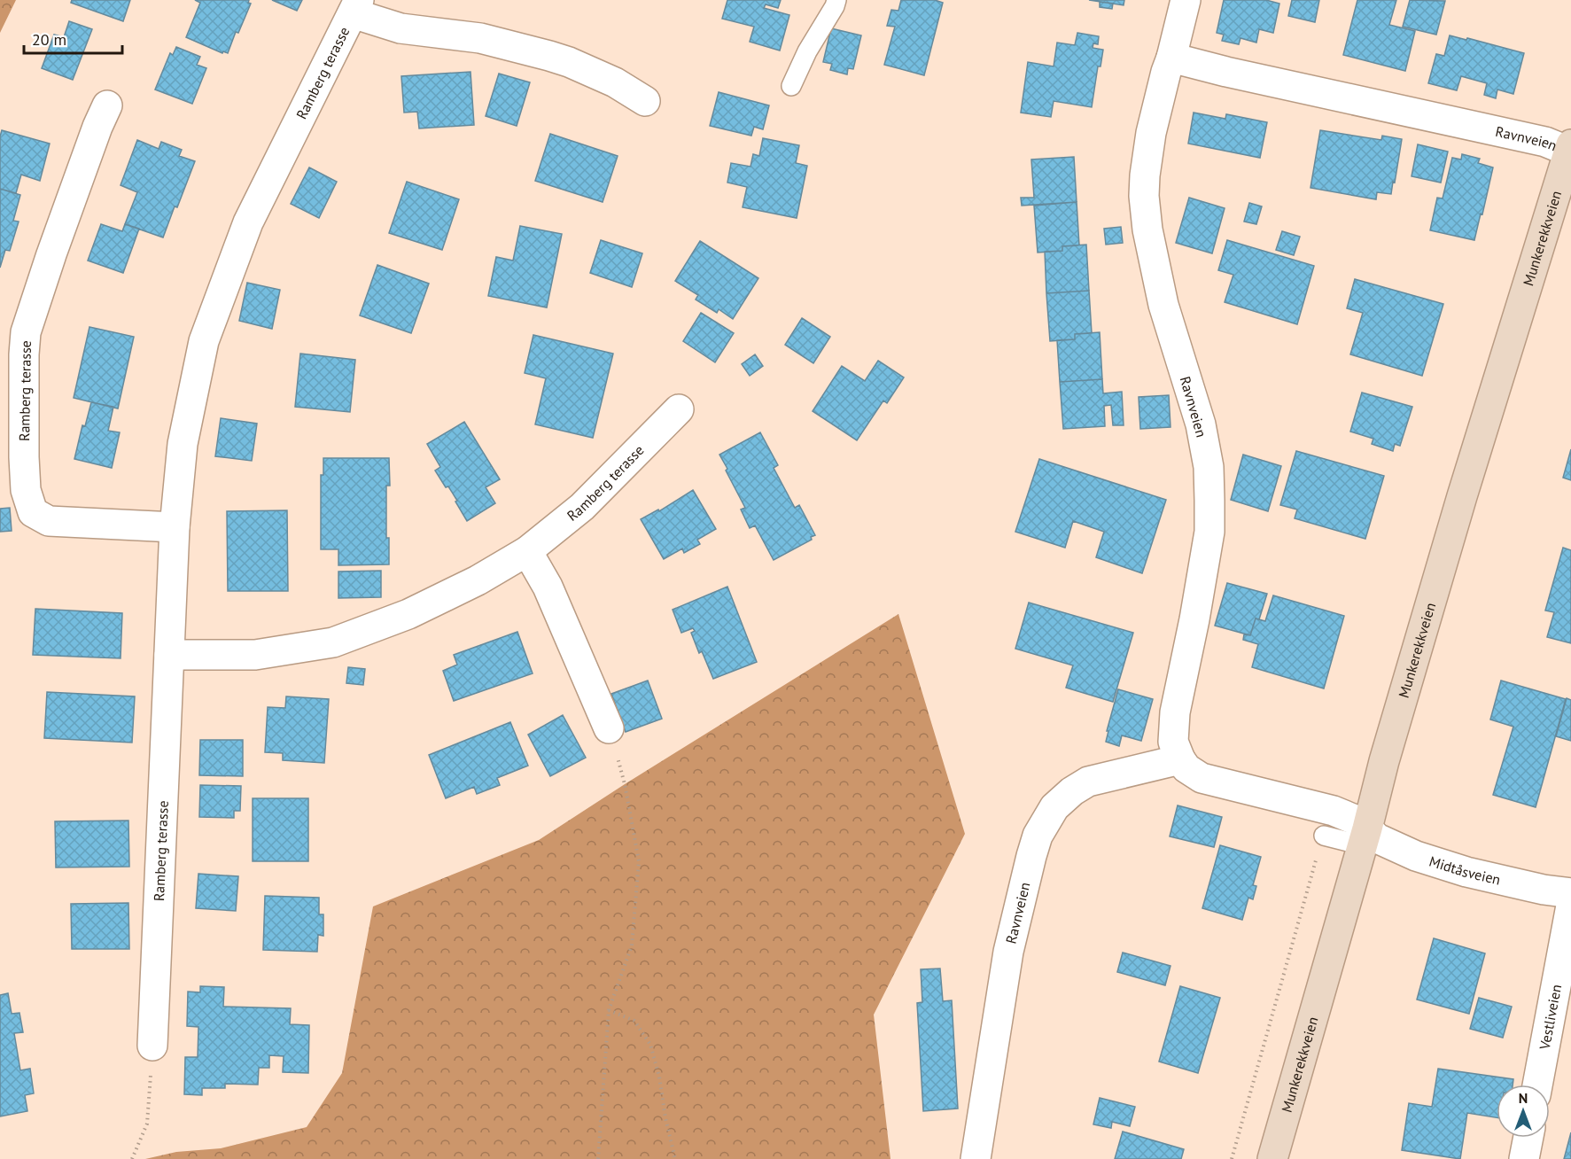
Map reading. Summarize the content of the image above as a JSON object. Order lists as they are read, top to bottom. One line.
{"streets":{"main road":["Munkerekkveien"],"street":["Ramberg terasse","Ravnveien","Midtåsveien","Vestliveien"]},"crossings":[["Ravnveien","Munkerekkveien"],["Munkerekkveien","Midtåsveien"]],"scale_bar":"20 m","north":"top"}
